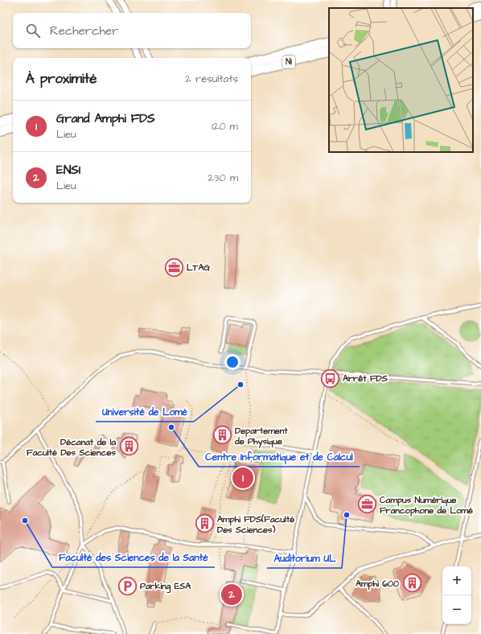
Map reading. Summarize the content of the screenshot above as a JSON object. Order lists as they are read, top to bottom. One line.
{"streets":{"highway":["N1"]},"places":{"office":["LTAG","Campus Numérique Francophone de Lomé"],"bus stop":["Arrêt FDS"],"other":["Université de Lomé","Centre Informatique et de Calcul","Auditorium UL","Faculté des Sciences de la Santé"],"building":["Departement de Physique","Décanat de la Faculté Des Sciences","Amphi FDS(Faculté Des Sciences)","Amphi 600"],"parking":["Parking ESA"]},"page":{"search":"Rechercher","heading":["À proximité","2 résultats"],"list":[{"mark":"1","name":"Grand Amphi FDS","note":"Lieu","value":"120 m"},{"mark":"2","name":"ENSI","note":"Lieu","value":"230 m"}],"pins":["1","2"],"map_buttons":["+","−"]}}
